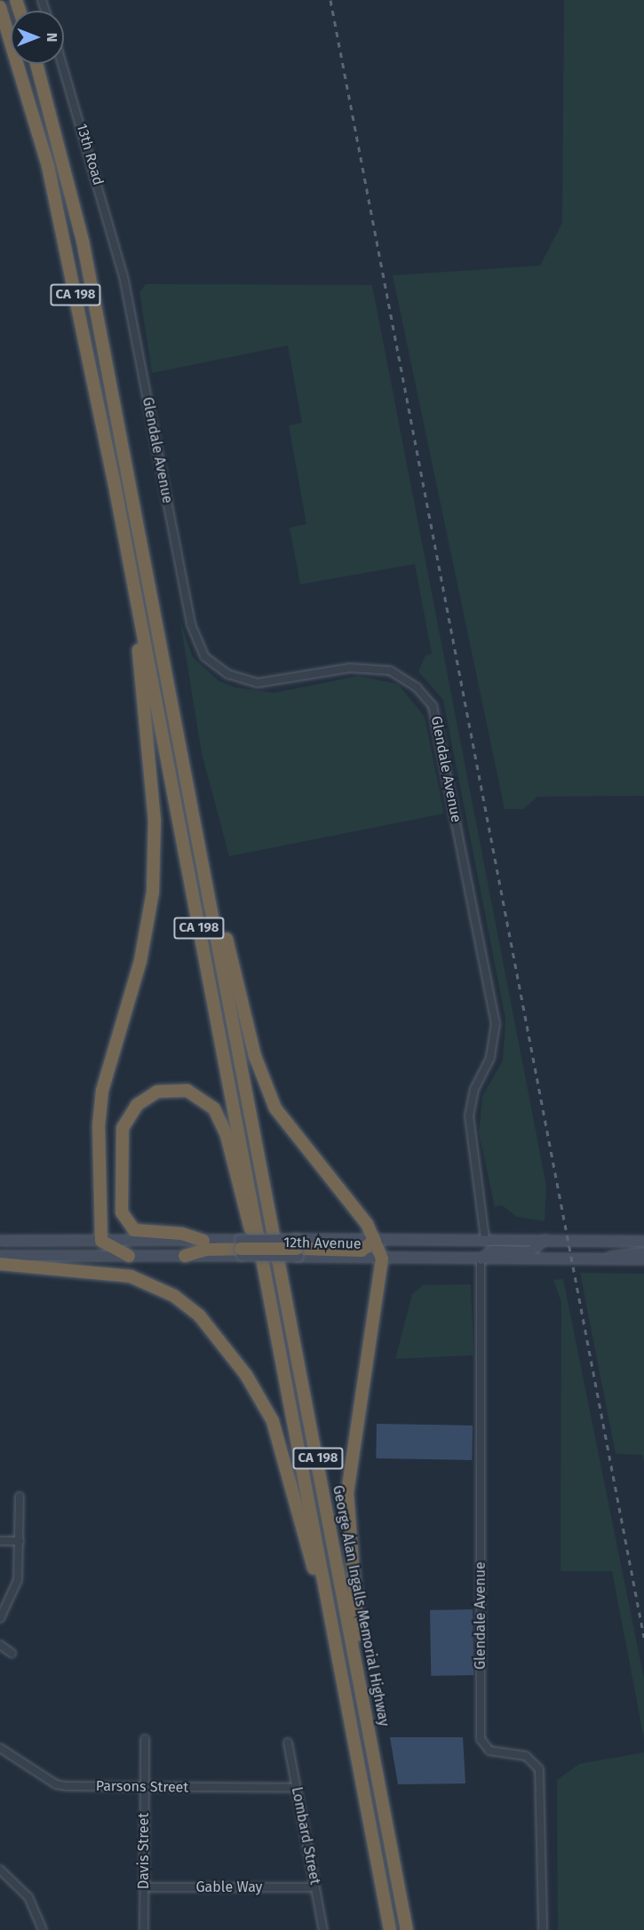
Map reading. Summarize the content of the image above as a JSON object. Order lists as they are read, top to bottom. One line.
{"streets":{"highway":["CA 198","George Alan Ingalls Memorial Highway"],"main road":["12th Avenue"],"street":["13th Road","Glendale Avenue","Parsons Street","Lombard Street","Davis Street","Gable Way"]},"crossings":[["13th Road","Glendale Avenue"],["CA 198","George Alan Ingalls Memorial Highway"],["Glendale Avenue","12th Avenue"],["Parsons Street","Lombard Street"],["Parsons Street","Davis Street"],["Lombard Street","Gable Way"],["Davis Street","Gable Way"]],"north":"right"}
